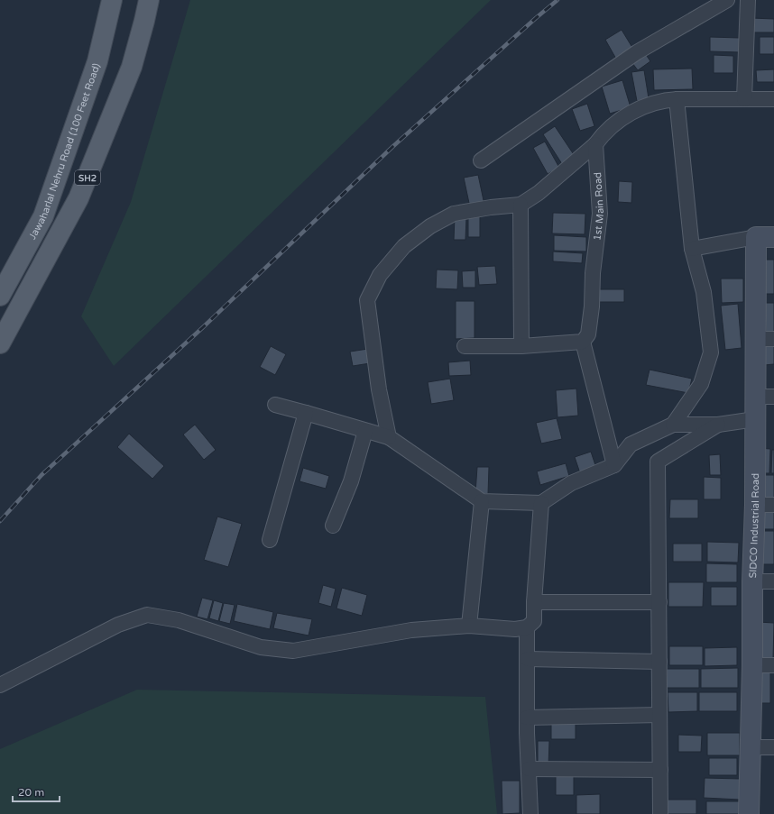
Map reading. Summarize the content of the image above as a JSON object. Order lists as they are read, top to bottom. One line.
{"streets":{"main road":["Jawaharlal Nehru Road (100 Feet Road)","SH2"],"street":["1st Main Road","SIDCO Industrial Road"]},"scale_bar":"20 m"}
